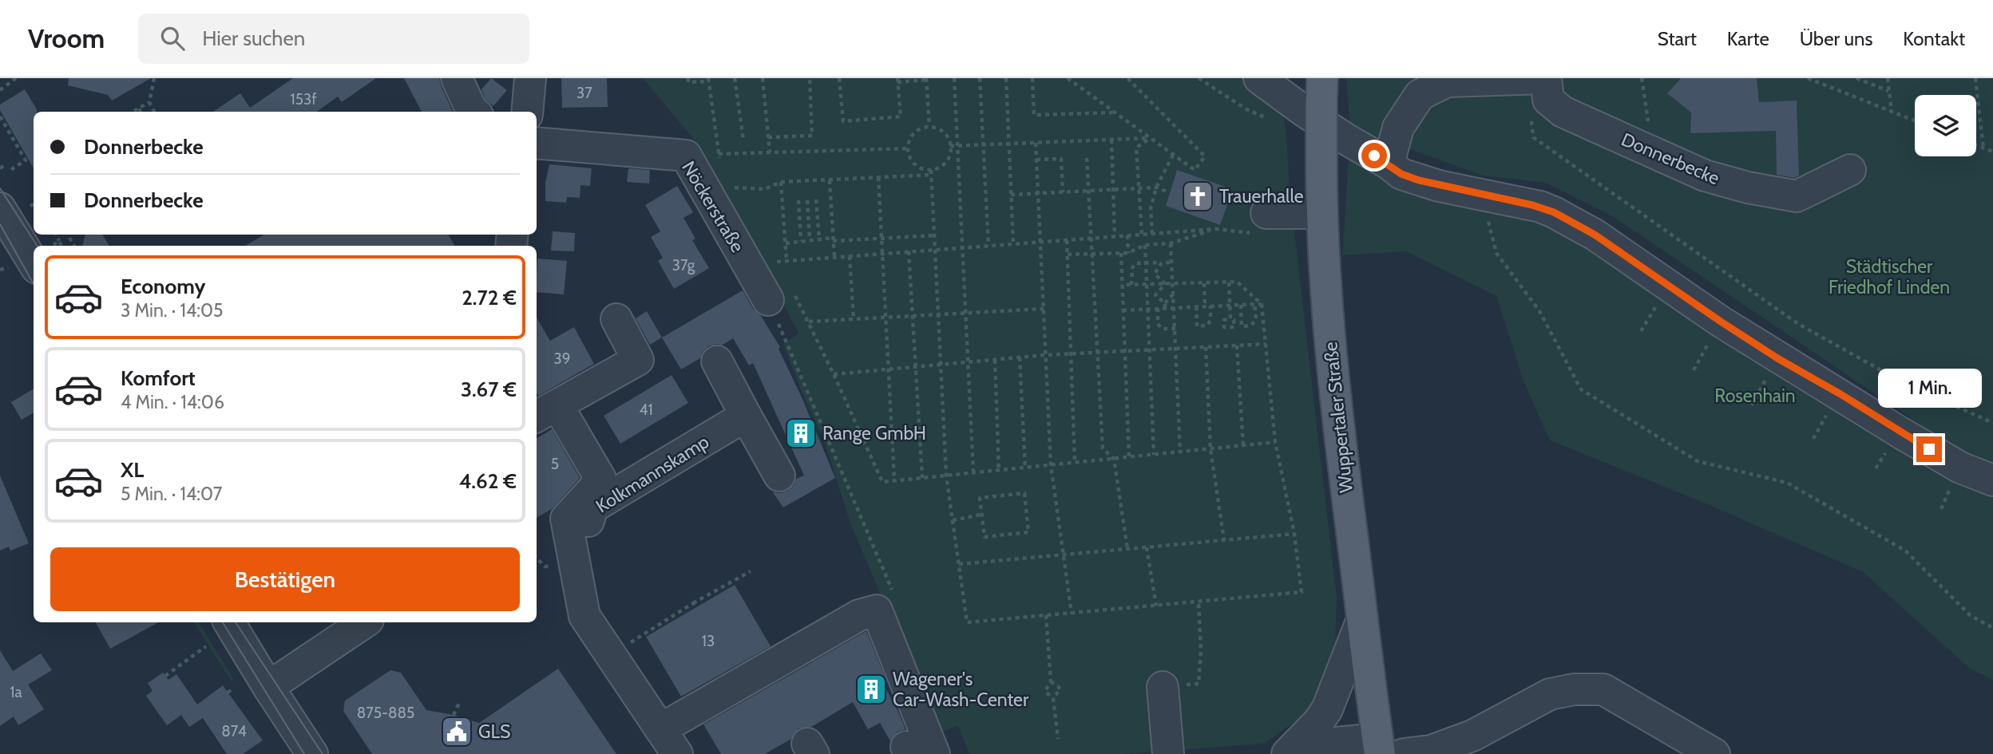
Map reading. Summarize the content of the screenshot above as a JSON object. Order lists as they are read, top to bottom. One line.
{"streets":{"main road":["Wuppertaler Straße"],"street":["Donnerbecke","Nöckerstraße","Kolkmannskamp"]},"parks":["Städtischer Friedhof Linden","Rosenhain"],"places":{"church":["Trauerhalle"],"building":["Range GmbH","Wagener's Car-Wash-Center"],"public building":["GLS"]},"house_numbers":["37","153f","37g","39","41","5","13","1a","875-885","874"],"page":{"header":"Vroom","search":"Hier suchen","nav":["Start","Karte","Über uns","Kontakt"],"banner":["Donnerbecke","Donnerbecke"],"list":[{"name":"Economy","note":"3 Min. · 14:05","value":"2.72 €"},{"name":"Komfort","note":"4 Min. · 14:06","value":"3.67 €"},{"name":"XL","note":"5 Min. · 14:07","value":"4.62 €"}],"bubble":"1 Min.","buttons":"Bestätigen"}}
